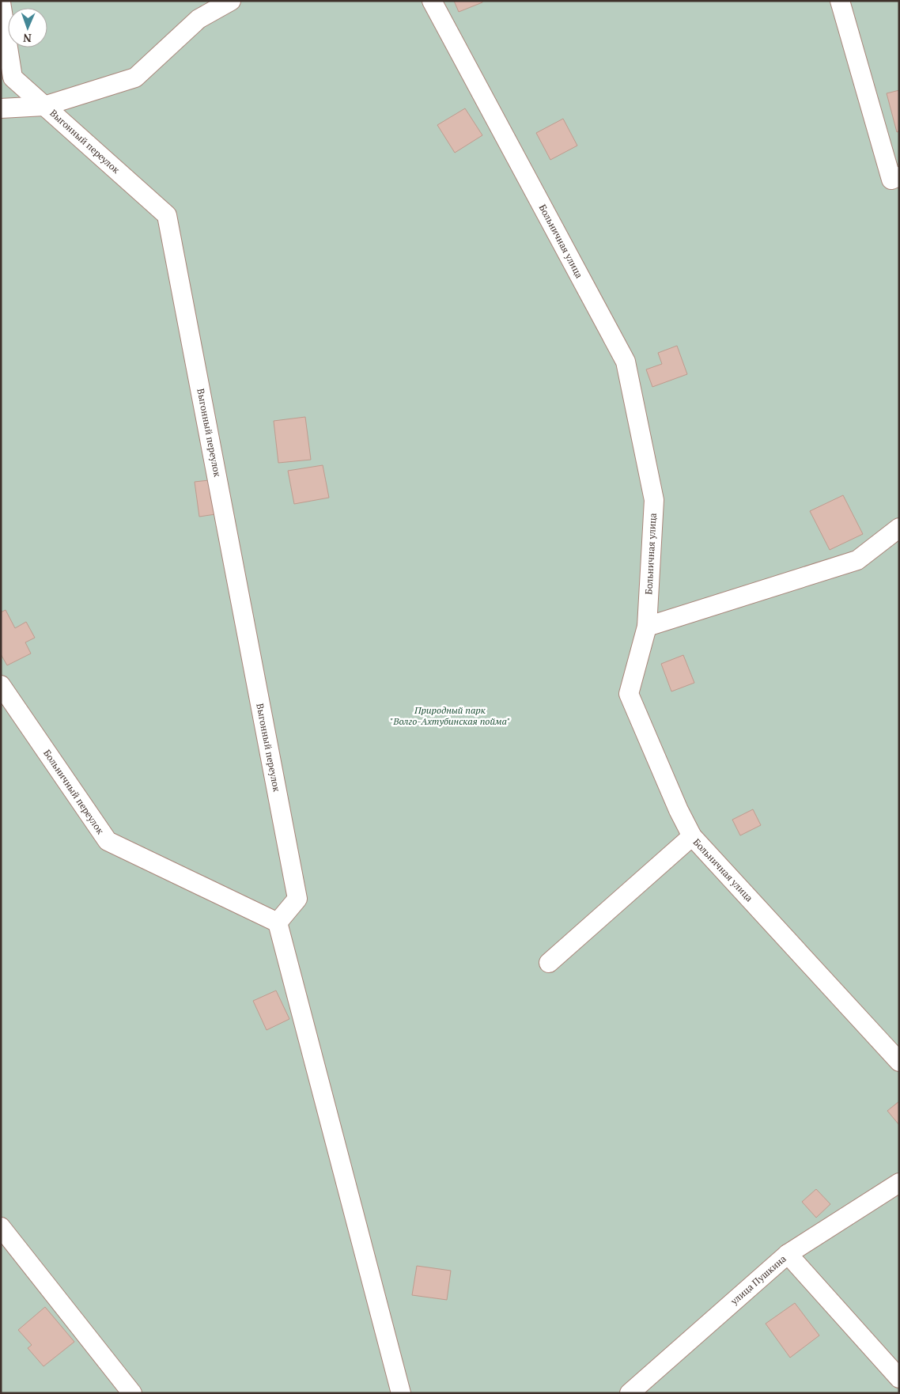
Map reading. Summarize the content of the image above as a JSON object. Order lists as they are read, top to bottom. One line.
{"streets":{"street":["Выгонный переулок","Больничная улица","Больничный переулок","улица Пушкина"]},"crossings":[["Выгонный переулок","Больничный переулок"]],"parks":["Природный парк \"Волго-Ахтубинская пойма\""],"north":"bottom"}
